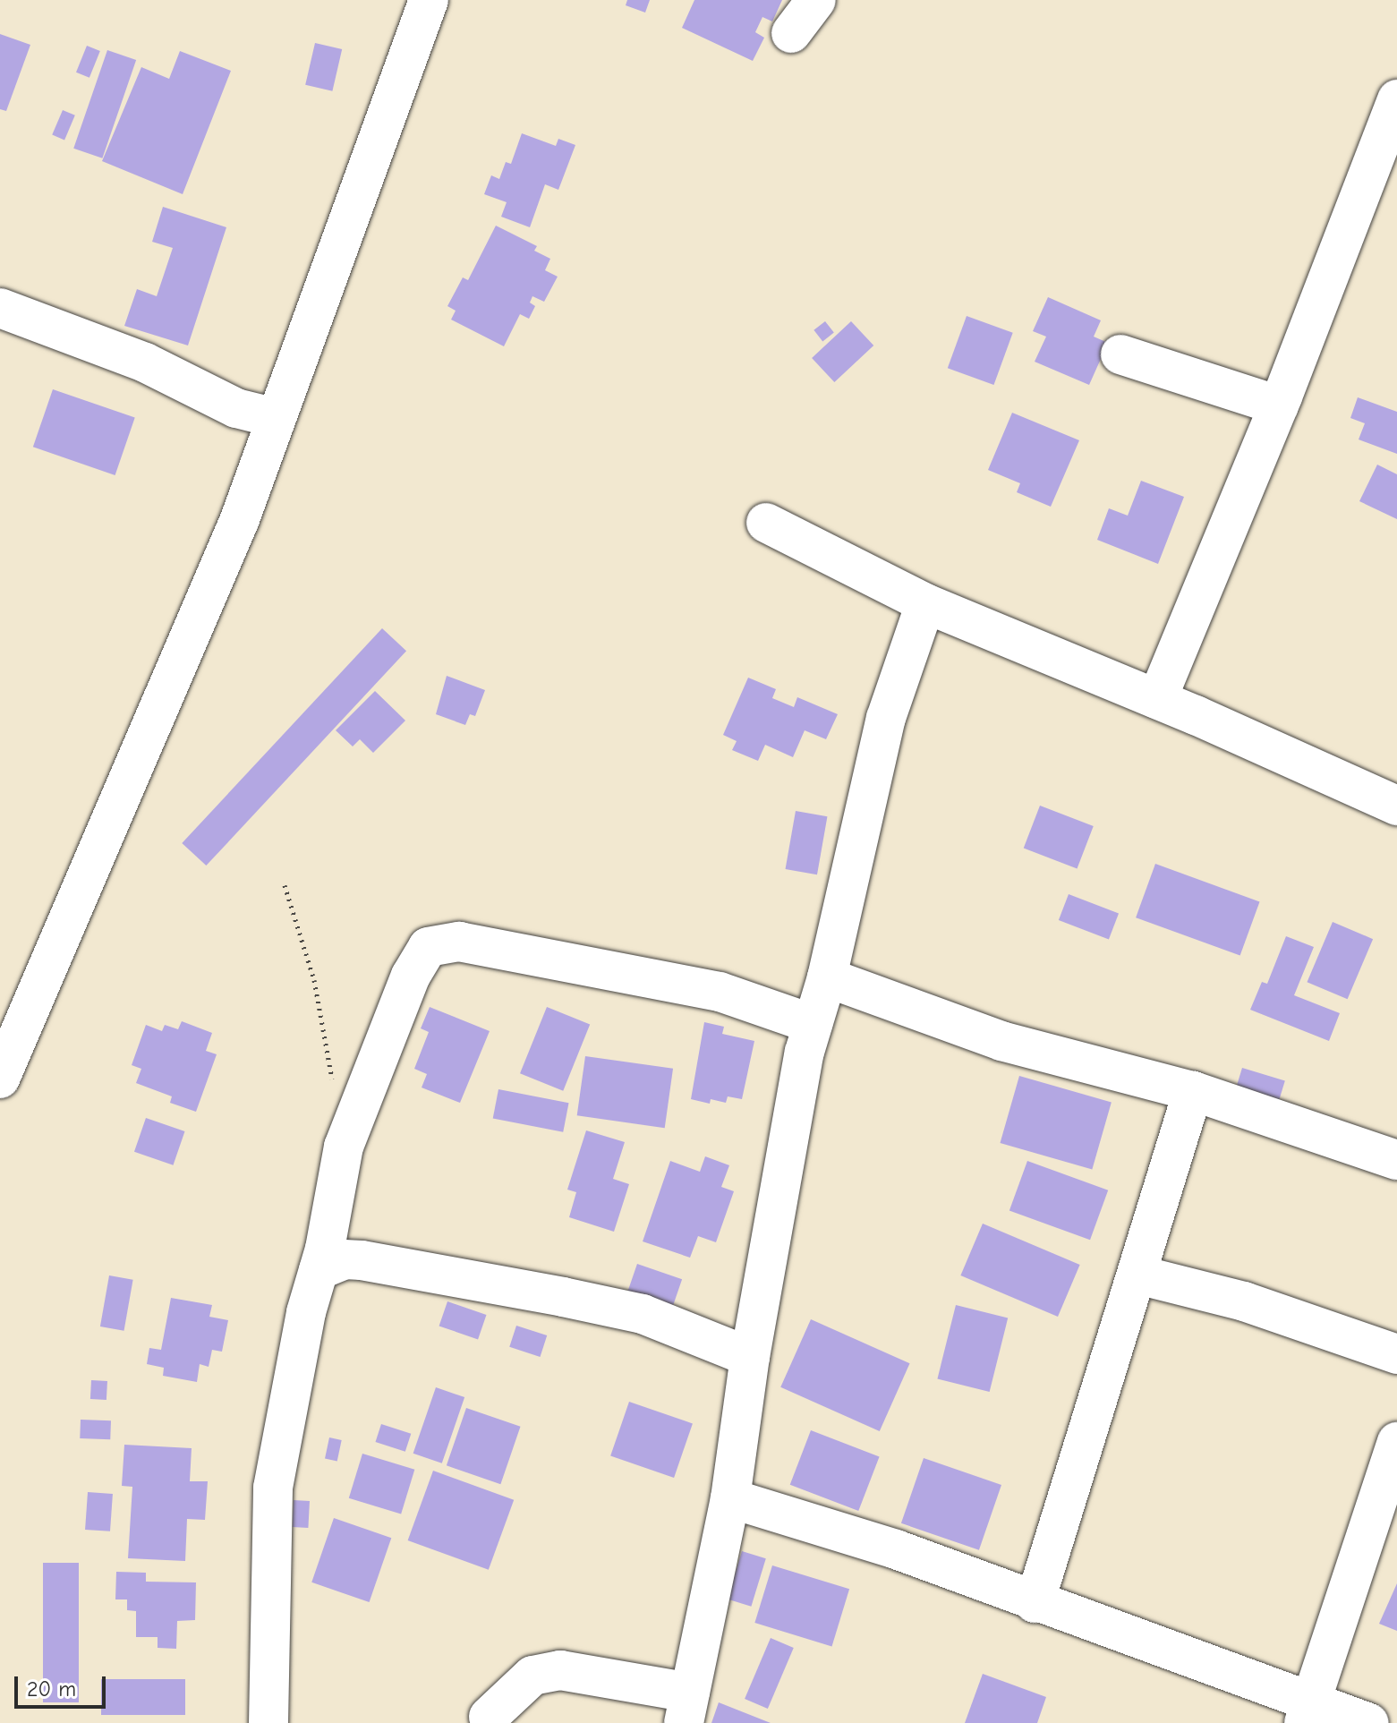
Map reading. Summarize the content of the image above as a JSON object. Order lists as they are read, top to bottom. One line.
{"scale_bar":"20 m"}
